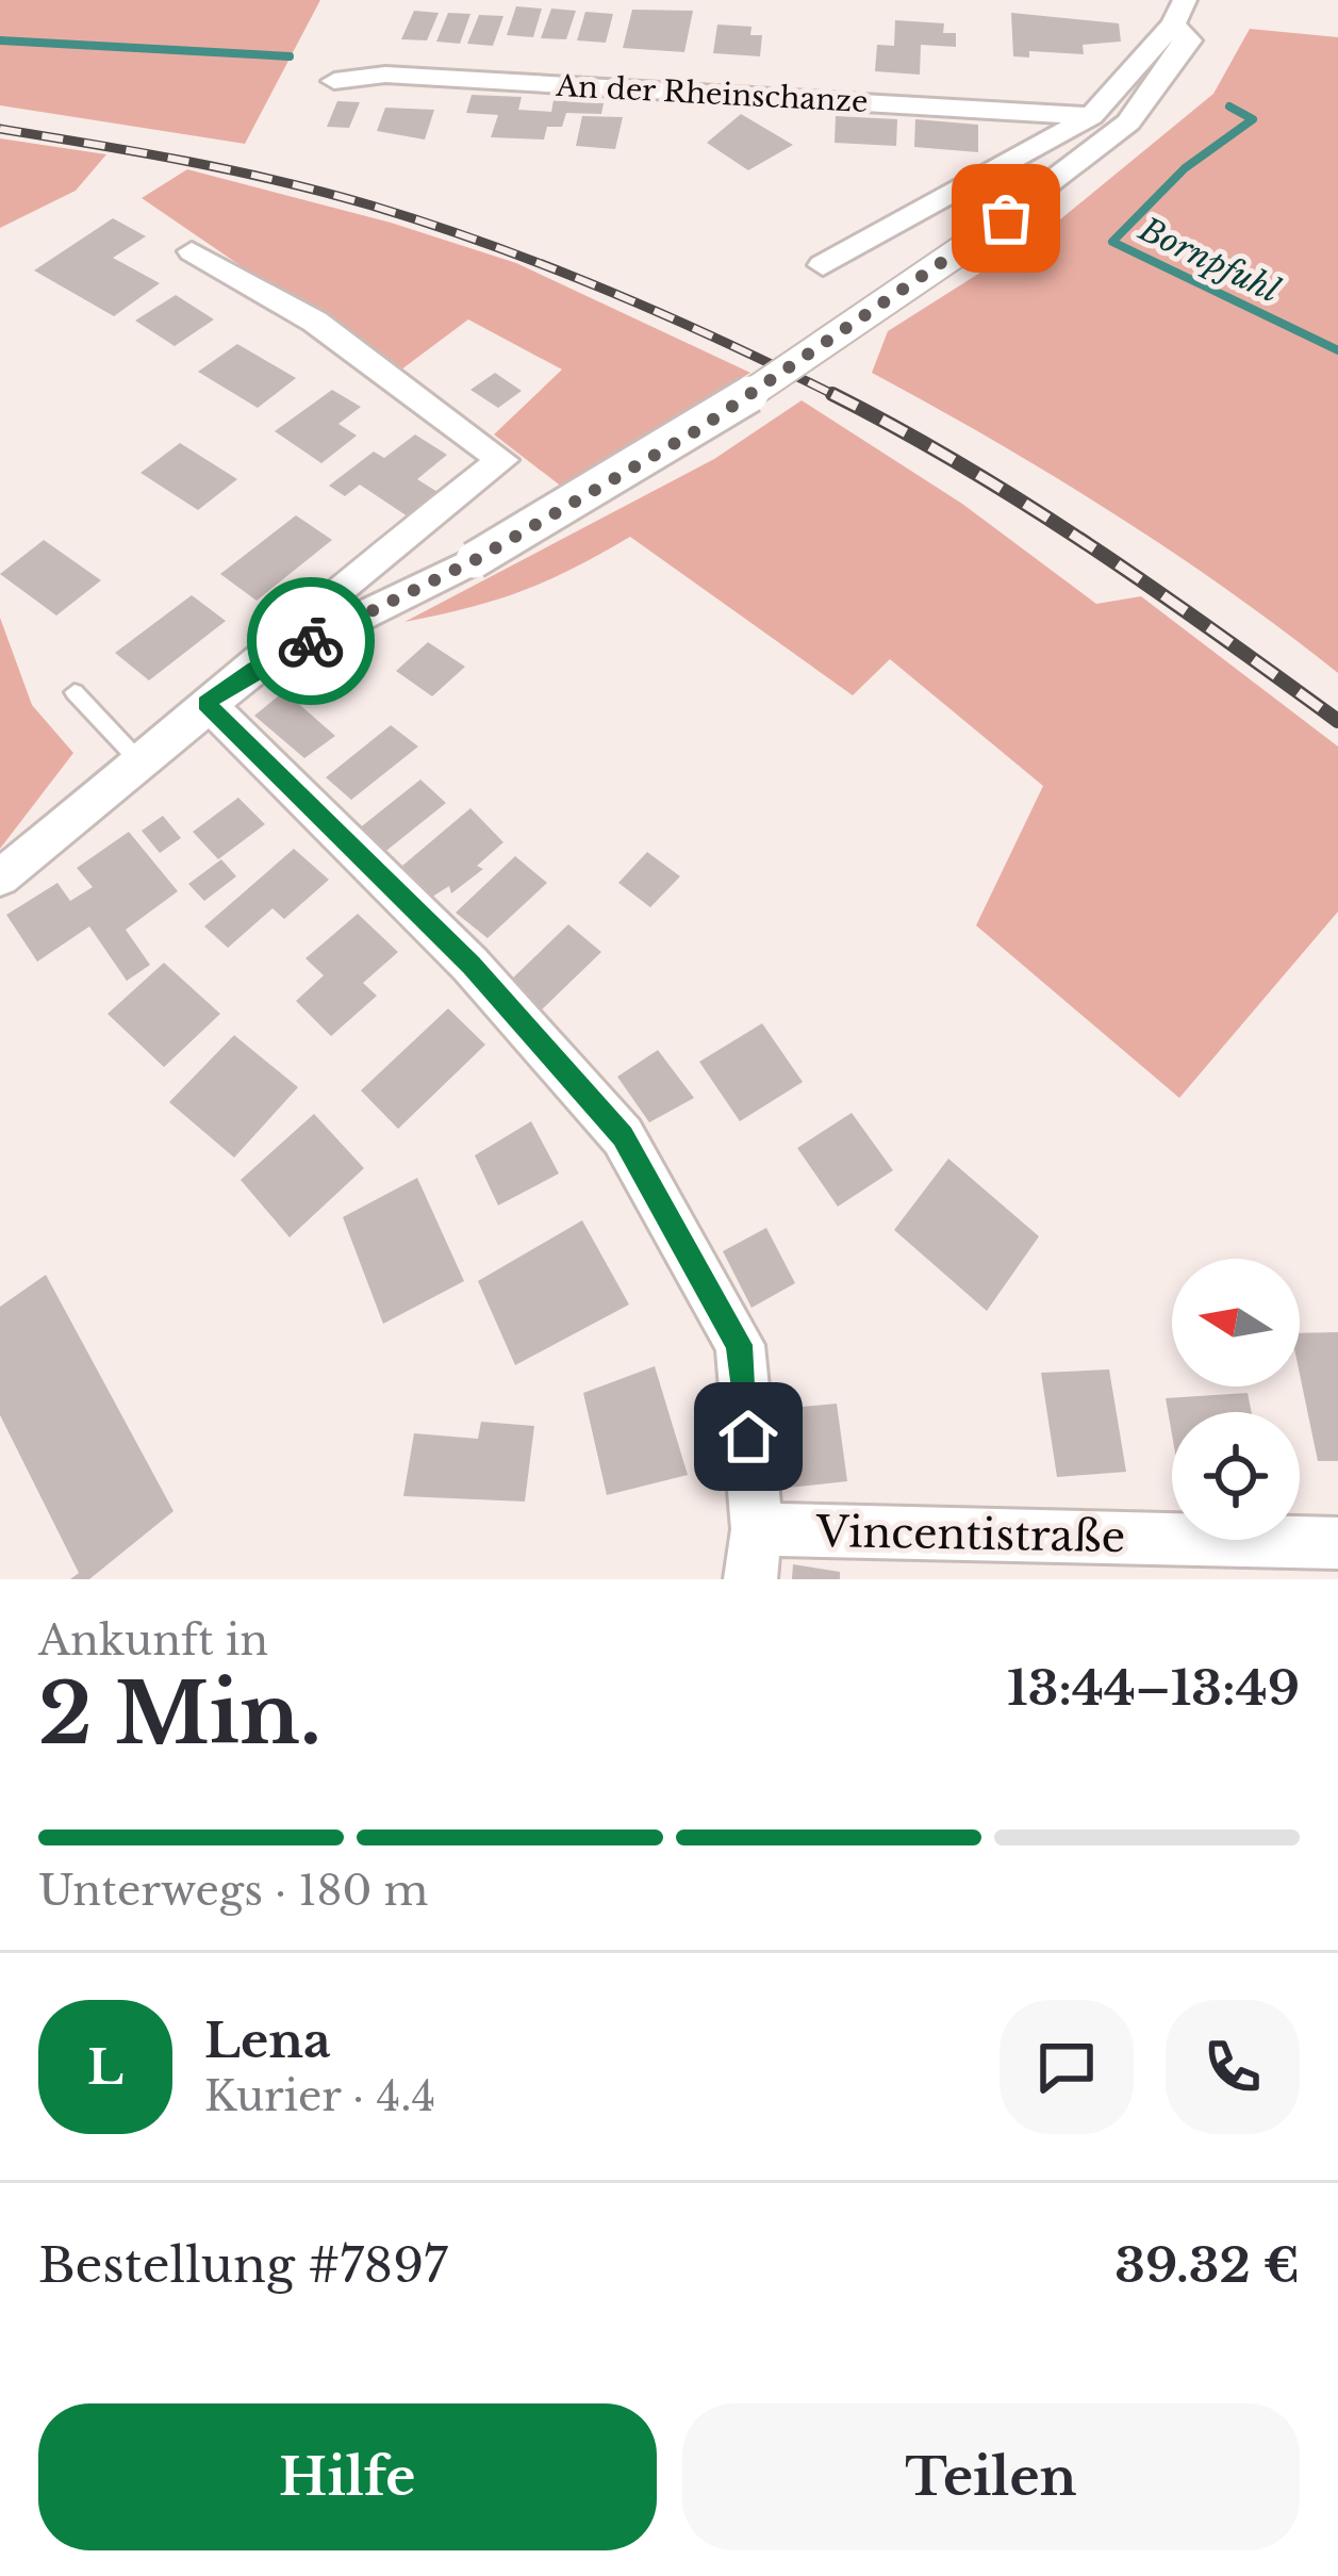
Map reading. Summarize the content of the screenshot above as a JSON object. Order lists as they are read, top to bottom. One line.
{"streets":{"street":["An der Rheinschanze","Vincentistraße"]},"water":["Bornpfuhl"],"north":"left","page":{"heading":["2 Min.","Ankunft in","13:44–13:49"],"panel":["Lena","Kurier · 4.4","Bestellung #7897","39.32 €"],"bar":"Unterwegs · 180 m","round":"L","buttons":["Hilfe","Teilen"]}}
